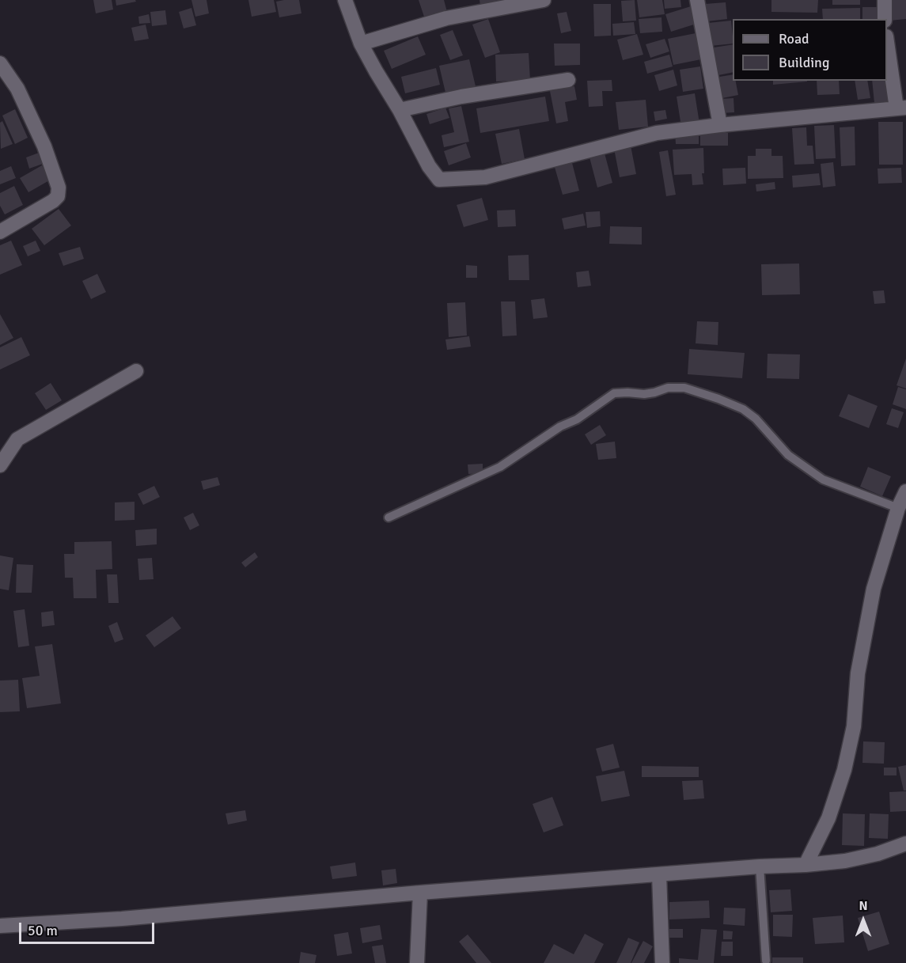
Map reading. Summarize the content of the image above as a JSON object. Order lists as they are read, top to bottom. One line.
{"legend":["Road","Building"],"scale_bar":"50 m","north":"top"}
